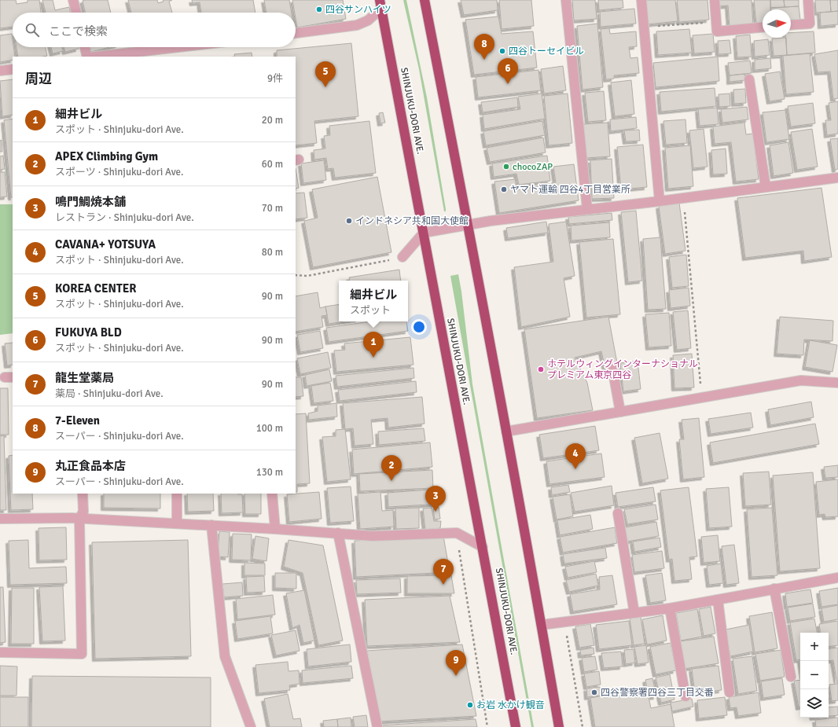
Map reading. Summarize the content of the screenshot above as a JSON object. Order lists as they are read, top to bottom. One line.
{"streets":{"highway":["SHINJUKU-DORI AVE."]},"places":["四谷サンハイツ","四谷トーセイビル","chocoZAP","ヤマト運輸 四谷4丁目営業所","インドネシア共和国大使館","ホテルウィングインターナショナル プレミアム東京四谷","四谷警察署四谷三丁目交番","お岩 水かけ観音"],"north":"right","page":{"search":"ここで検索","pins":["8","6","5","1","4","2","3","7","9"],"heading":["周辺","9件"],"list":[{"mark":"1","name":"細井ビル","note":"スポット · Shinjuku-dori Ave.","value":"20 m"},{"mark":"2","name":"APEX Climbing Gym","note":"スポーツ · Shinjuku-dori Ave.","value":"60 m"},{"mark":"3","name":"鳴門鯛焼本舗","note":"レストラン · Shinjuku-dori Ave.","value":"70 m"},{"mark":"4","name":"CAVANA+ YOTSUYA","note":"スポット · Shinjuku-dori Ave.","value":"80 m"},{"mark":"5","name":"KOREA CENTER","note":"スポット · Shinjuku-dori Ave.","value":"90 m"},{"mark":"6","name":"FUKUYA BLD","note":"スポット · Shinjuku-dori Ave.","value":"90 m"},{"mark":"7","name":"龍生堂薬局","note":"薬局 · Shinjuku-dori Ave.","value":"90 m"},{"mark":"8","name":"7-Eleven","note":"スーパー · Shinjuku-dori Ave.","value":"100 m"},{"mark":"9","name":"丸正食品本店","note":"スーパー · Shinjuku-dori Ave.","value":"130 m"}],"popup":["細井ビル","スポット"],"map_buttons":["+","−"]}}
